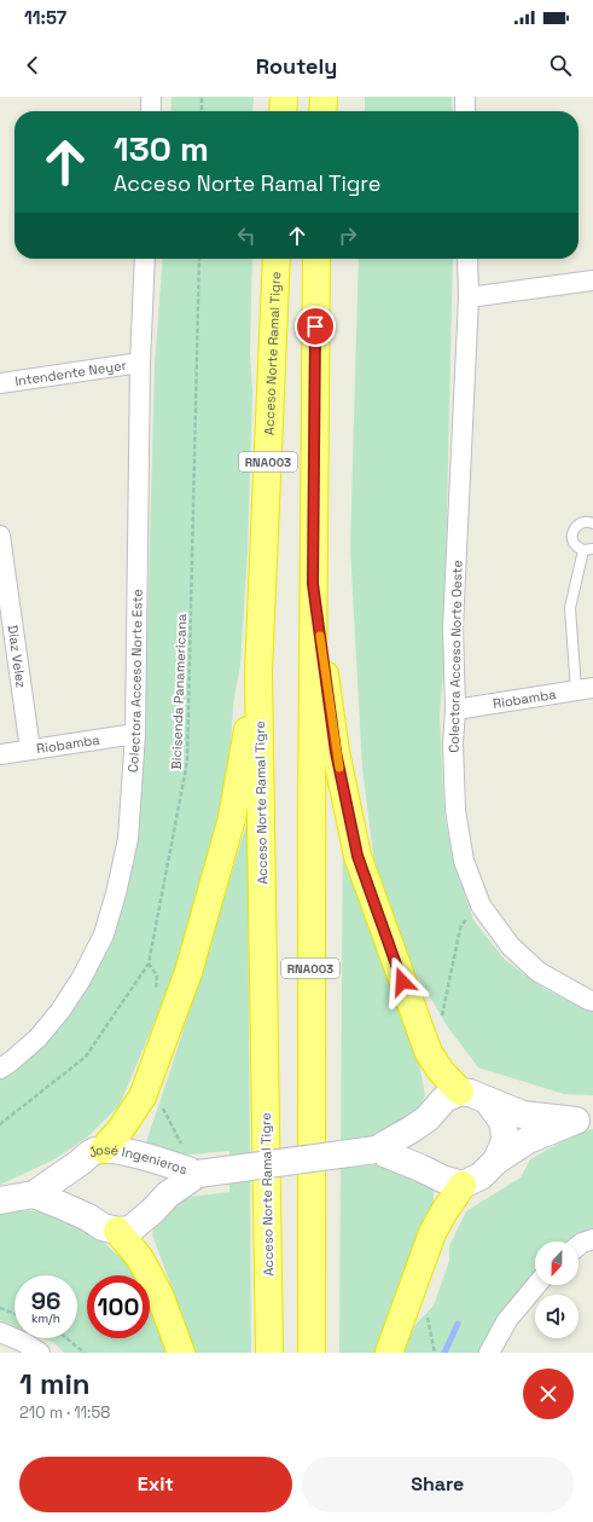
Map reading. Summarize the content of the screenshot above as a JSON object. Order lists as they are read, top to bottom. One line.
{"streets":{"highway":["Acceso Norte Ramal Tigre","RNA003"],"street":["Intendente Neyer","Díaz Velez","Colectora Acceso Norte Oeste","Colectora Acceso Norte Este","Riobamba","José Ingenieros"],"path":["Bicisenda Panamericana"]},"crossings":[["Intendente Neyer","Colectora Acceso Norte Este"],["Díaz Velez","Riobamba"],["Colectora Acceso Norte Oeste","Riobamba"],["Colectora Acceso Norte Este","Riobamba"]],"north":"bottom","page":{"status":"11:57","header":"Routely","turn":["130 m","Acceso Norte Ramal Tigre"],"speed":"96 km/h","limit":"100","heading":["1 min","210 m · 11:58"],"buttons":["Exit","Share"]}}
